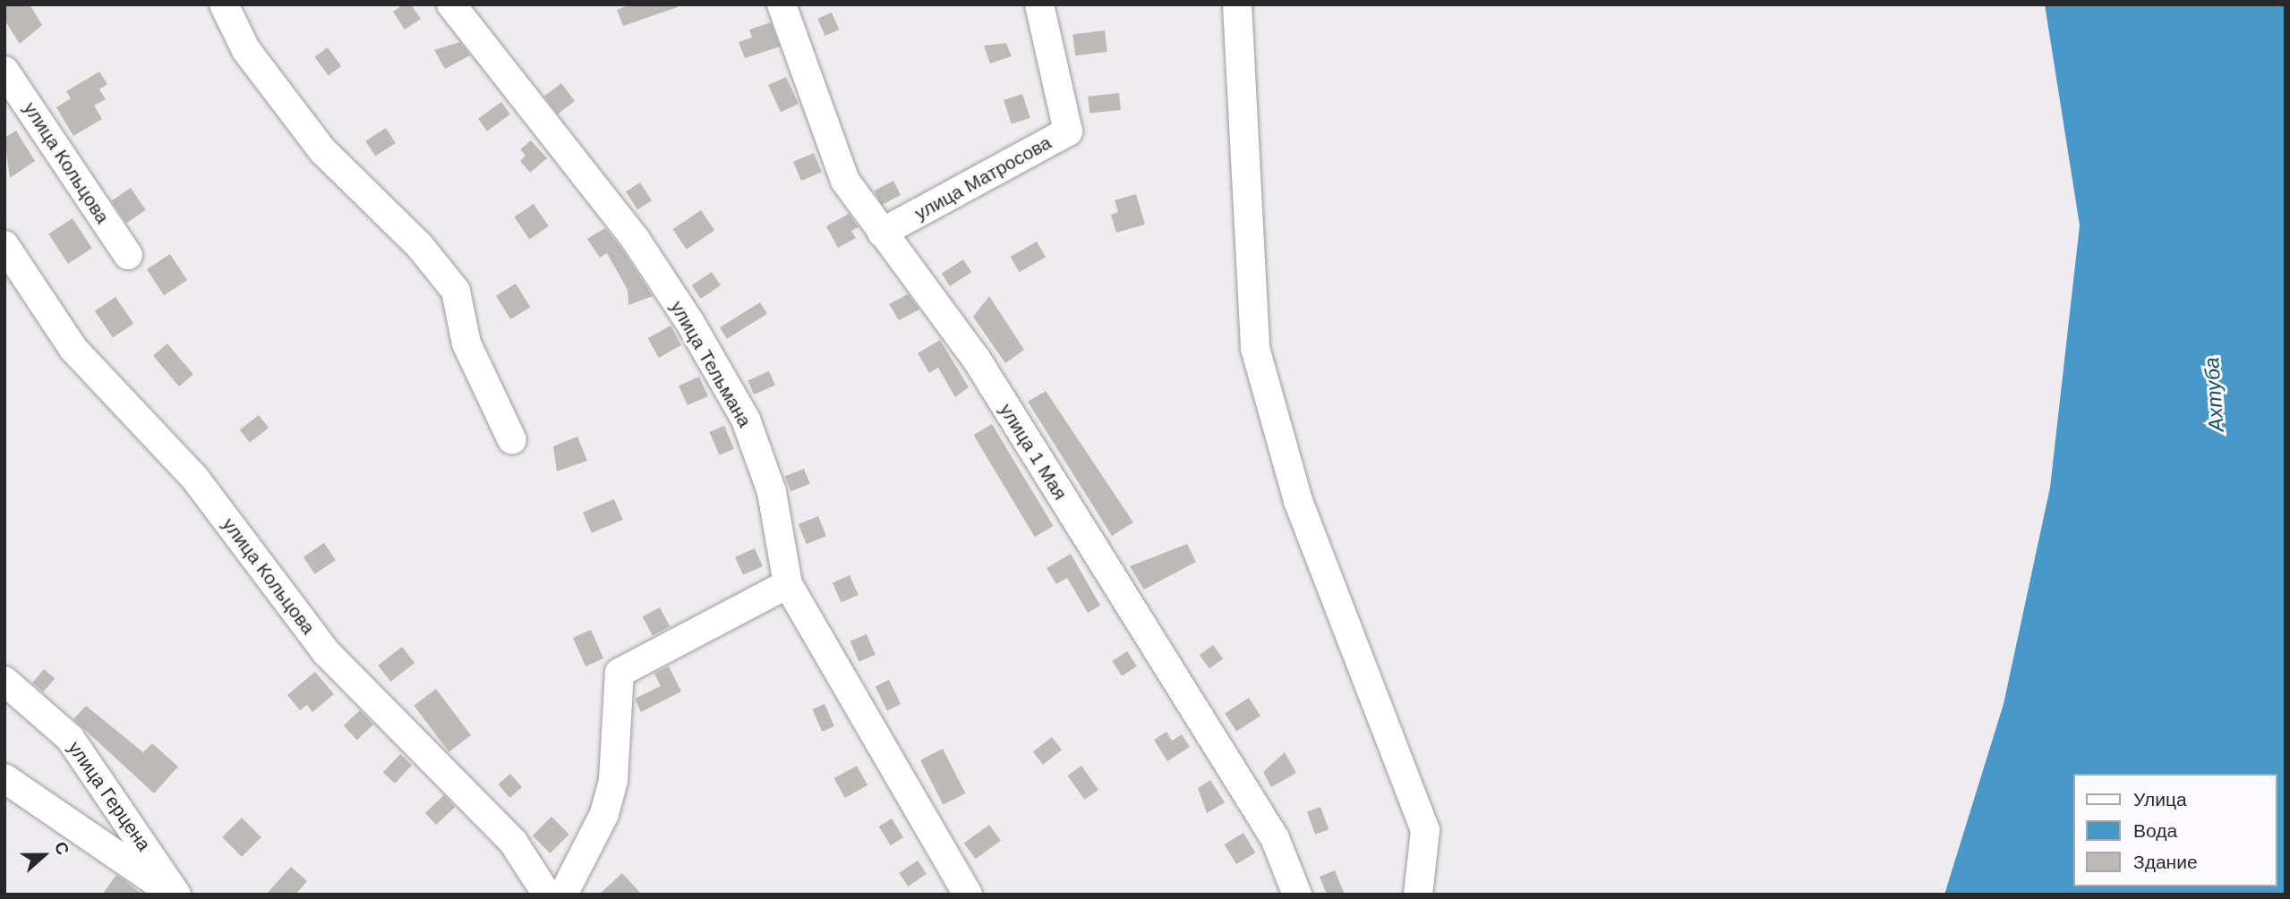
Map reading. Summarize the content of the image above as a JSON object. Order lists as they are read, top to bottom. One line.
{"streets":{"street":["улица Кольцoва","улица Матросова","улица Тельмана","улица 1 Мая","улица Кольцова","улица Герцена"]},"crossings":[["улица Матросова","улица 1 Мая"]],"water":["Ахтуба"],"legend":["Улица","Вода","Здание"],"north":"right"}
